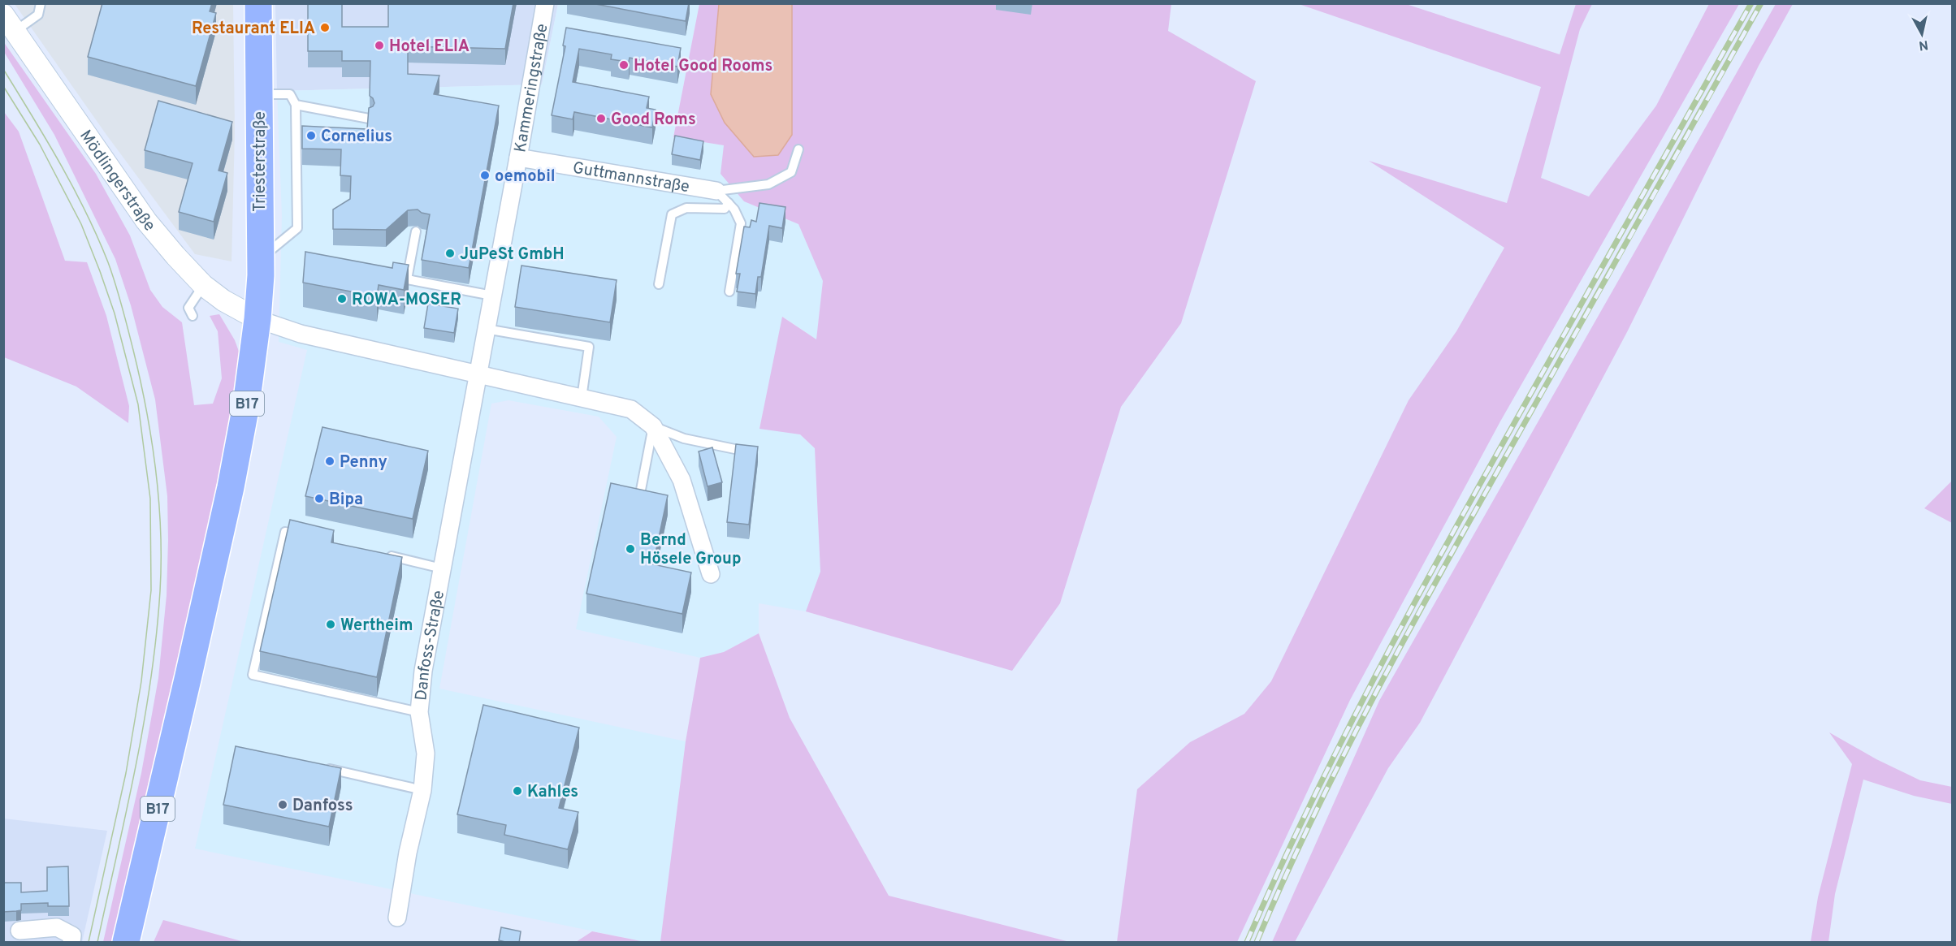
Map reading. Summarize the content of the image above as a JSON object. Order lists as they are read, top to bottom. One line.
{"streets":{"main road":["Triesterstraße","B17"],"street":["Kammeringstraße","Guttmannstraße","Mödlingerstraße","Danfoss-Straße"]},"crossings":[["Kammeringstraße","Guttmannstraße"],["Kammeringstraße","Danfoss-Straße"],["Triesterstraße","Mödlingerstraße"],["Triesterstraße","B17"],["Mödlingerstraße","B17"]],"places":["Restaurant ELIA","Hotel ELIA","Hotel Good Rooms","Good Roms","Cornelius","oemobil","JuPeSt GmbH","ROWA-MOSER","Penny","Bipa","Bernd Hösele Group","Wertheim","Kahles","Danfoss"],"north":"bottom"}
